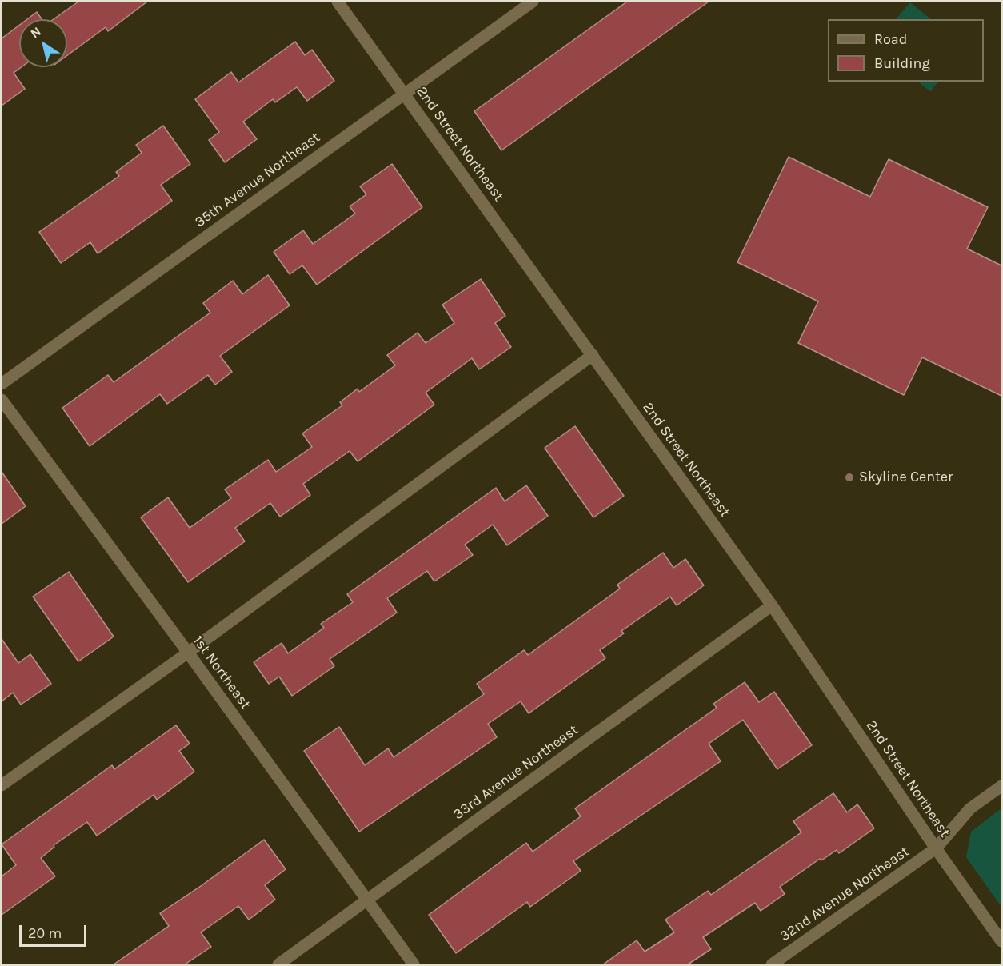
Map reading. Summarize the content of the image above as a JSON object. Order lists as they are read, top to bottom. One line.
{"streets":{"street":["2nd Street Northeast","35th Avenue Northeast","1st Northeast","33rd Avenue Northeast","32nd Avenue Northeast"]},"crossings":[["2nd Street Northeast","35th Avenue Northeast"],["2nd Street Northeast","33rd Avenue Northeast"],["2nd Street Northeast","32nd Avenue Northeast"],["1st Northeast","33rd Avenue Northeast"]],"places":["Skyline Center"],"legend":["Road","Building"],"scale_bar":"20 m","north":"top left"}
